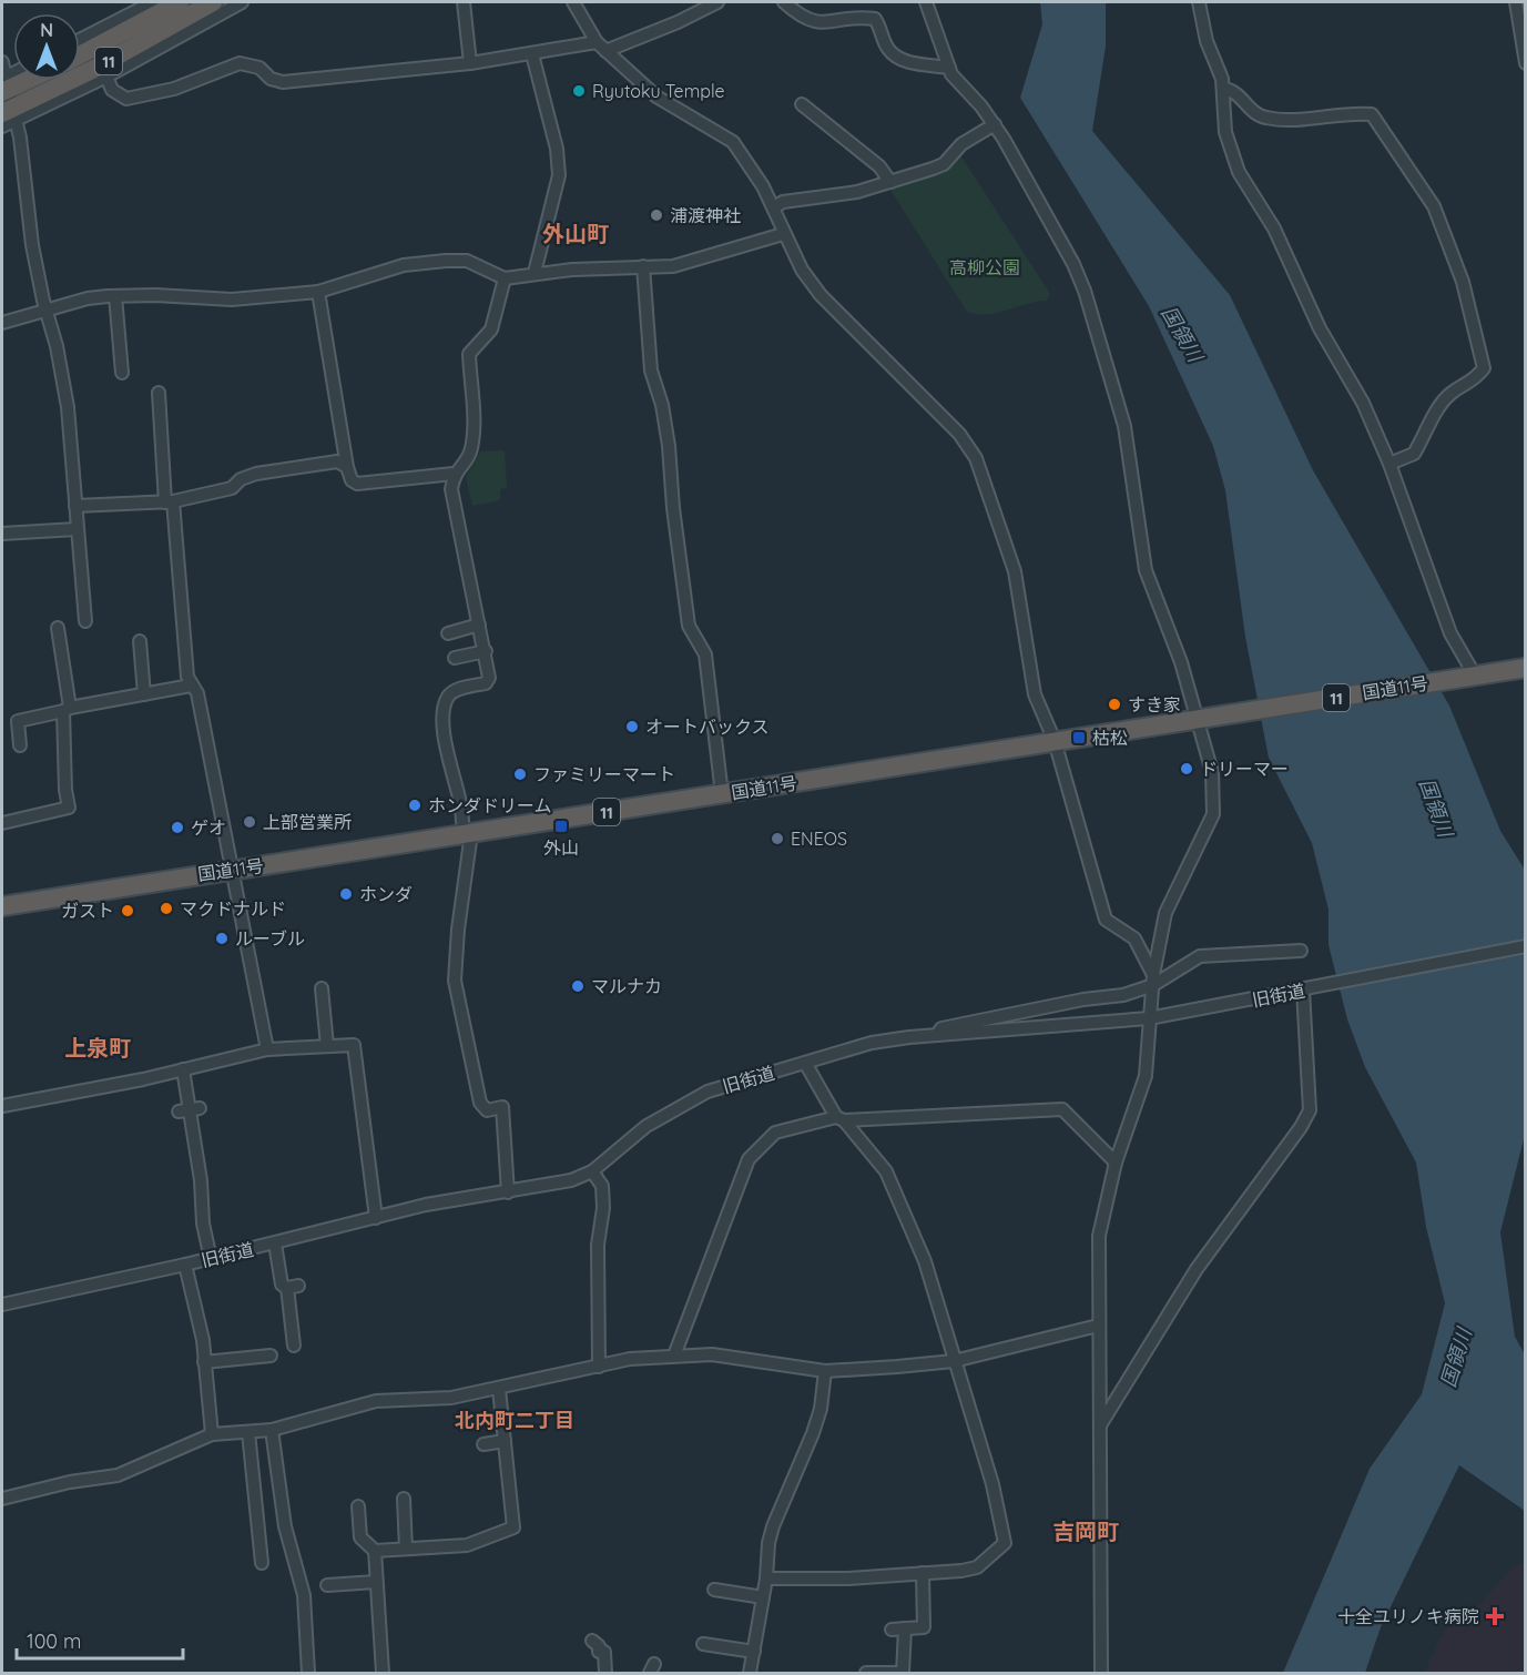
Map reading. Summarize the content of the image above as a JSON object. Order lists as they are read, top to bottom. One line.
{"streets":{"highway":["11","国道11号"],"street":["旧街道"]},"districts":["外山町","上泉町","北内町二丁目","吉岡町"],"water":["国領川"],"parks":["高柳公園"],"places":{"other":["Ryutoku Temple","浦渡神社","すき家","オートバックス","ドリーマー","ファミリーマート","ホンダドリーム","上部営業所","ゲオ","ENEOS","ホンダ","マクドナルド","ガスト","ルーブル","マルナカ"],"transit":["枯松","外山"],"health":["十全ユリノキ病院"]},"scale_bar":"100 m","north":"top"}
